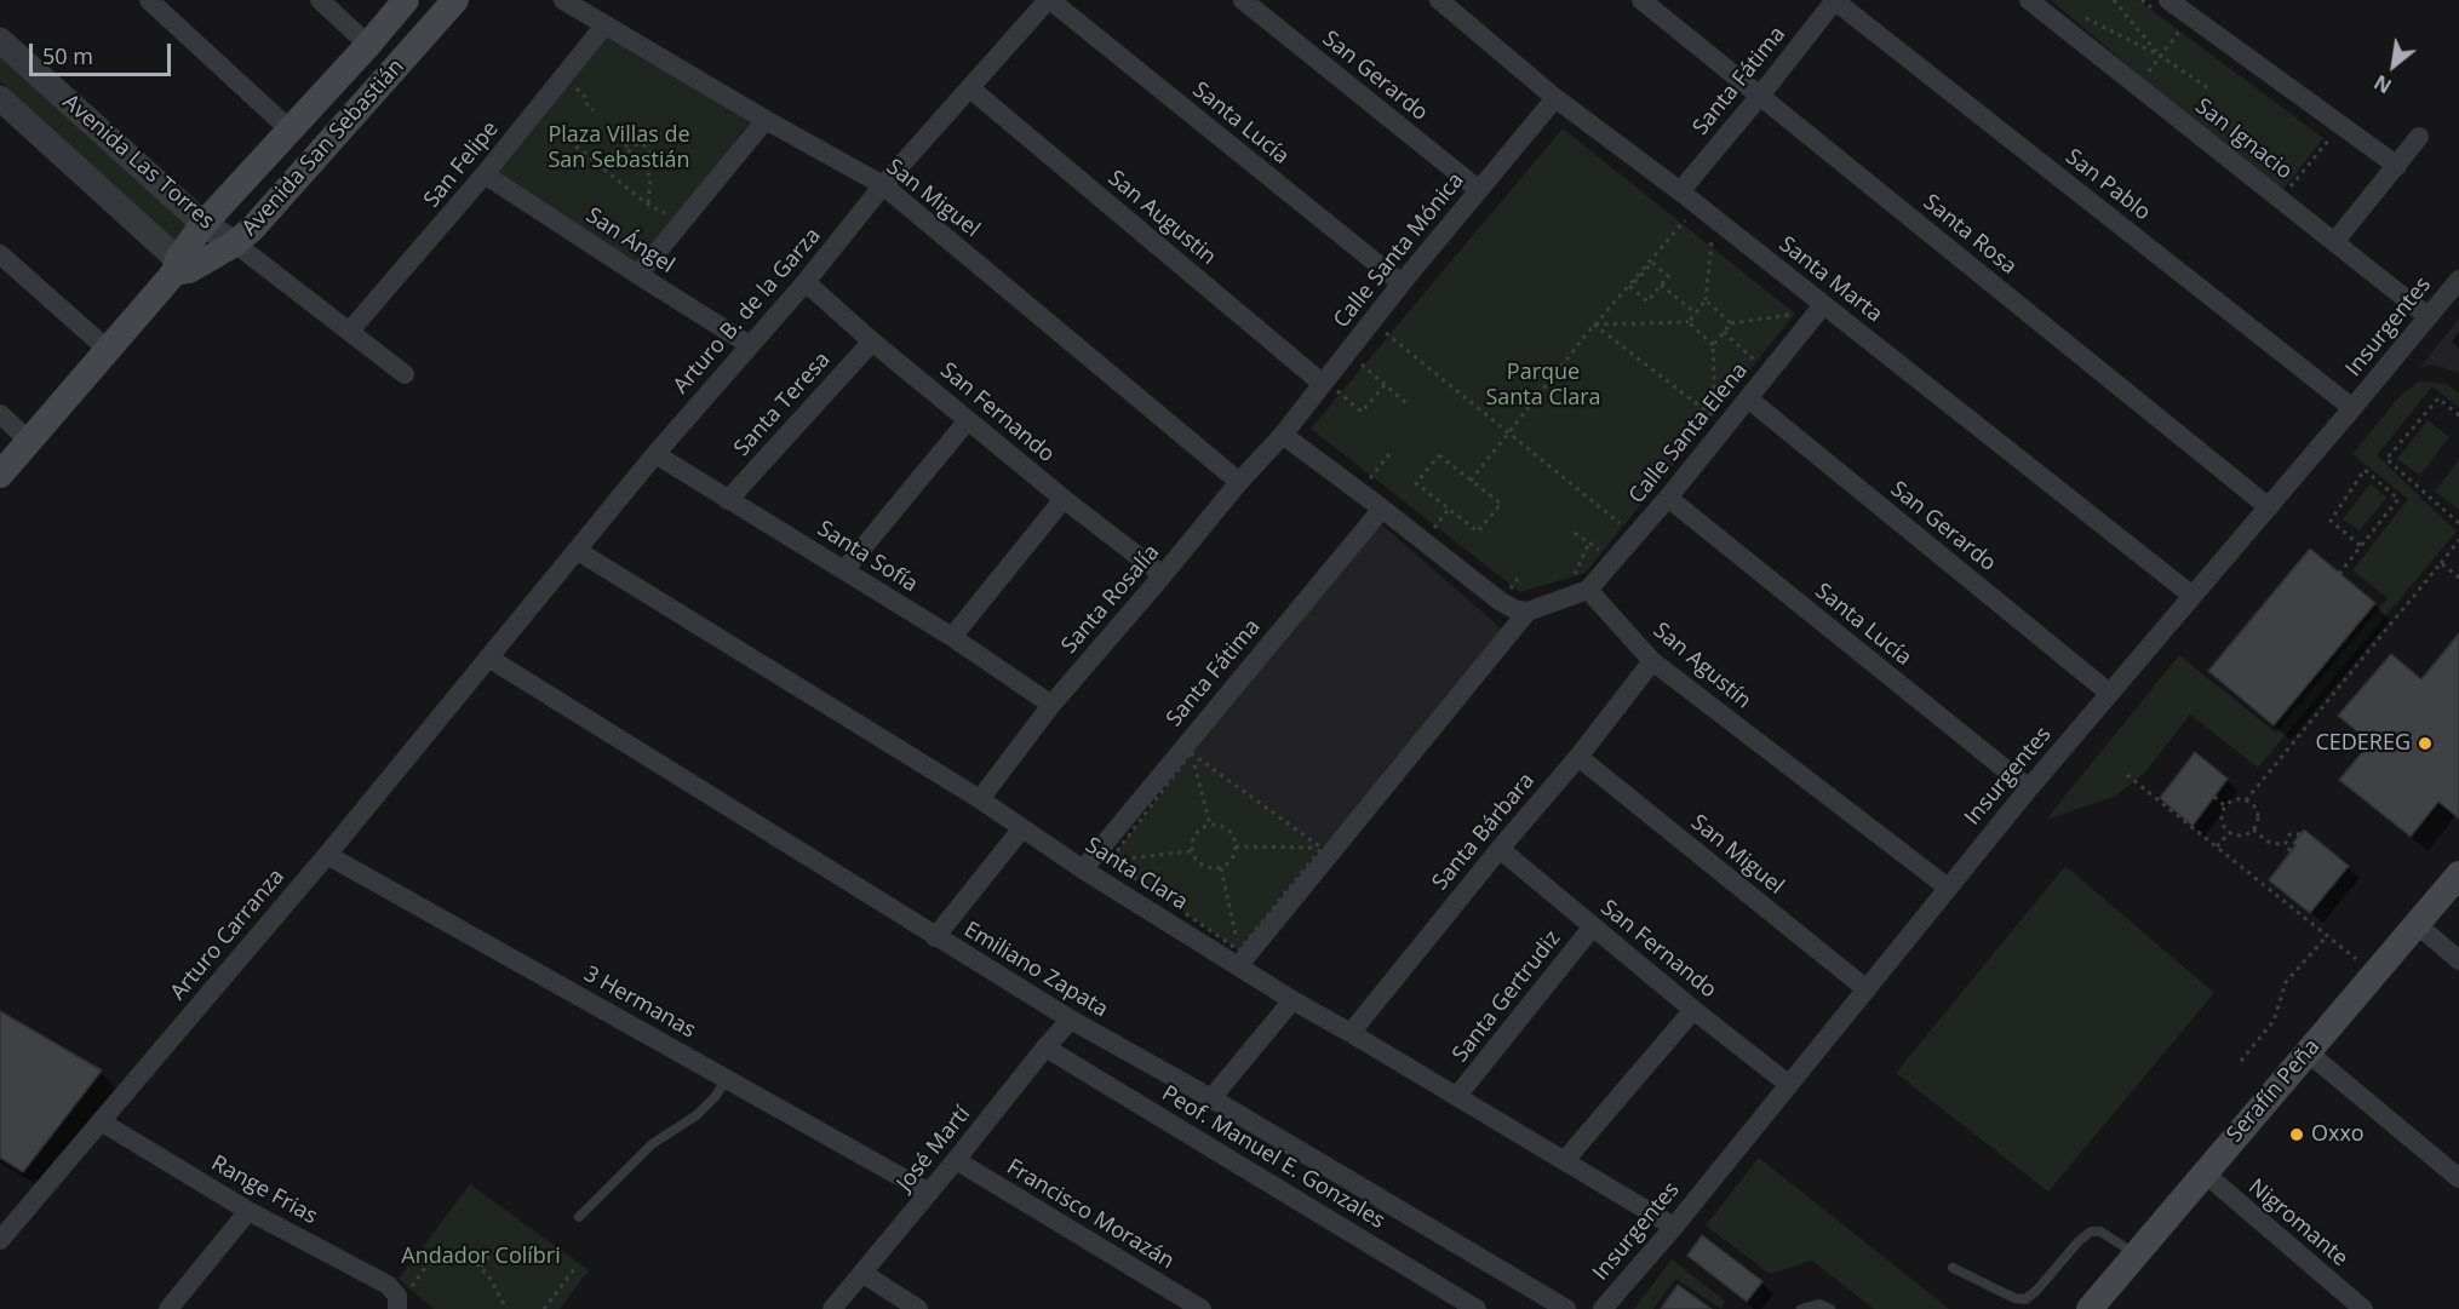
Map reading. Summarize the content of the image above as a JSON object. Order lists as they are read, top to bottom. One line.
{"streets":{"main road":["Avenida San Sebastián","Serafín Peña"],"street":["San Gerardo","Santa Fátima","Santa Lucía","San Ignacio","Avenida Las Torres","San Felipe","San Pablo","San Miguel","San Augustin","Santa Rosa","San Ángel","Calle Santa Mónica","Santa Marta","Arturo B. de la Garza","Insurgentes","Santa Teresa","San Fernando","Calle Santa Elena","Santa Sofía","Santa Rosalía","San Agustín","Santa Bárbara","Santa Clara","Arturo Carranza","Emiliano Zapata","Santa Gertrudiz","3 Hermanas","José Martí","Peof. Manuel E. Gonzales","Range Frias","Francisco Morazán","Nigromante"]},"crossings":[["San Gerardo","Calle Santa Mónica"],["San Gerardo","Insurgentes"],["San Gerardo","Calle Santa Elena"],["Santa Fátima","San Pablo"],["Santa Fátima","Santa Rosa"],["Santa Fátima","Santa Marta"],["Santa Fátima","Santa Clara"],["Santa Lucía","Calle Santa Mónica"],["Santa Lucía","Arturo B. de la Garza"],["Santa Lucía","Insurgentes"],["Santa Lucía","Calle Santa Elena"],["San Ignacio","Insurgentes"],["Avenida San Sebastián","Avenida Las Torres"],["Avenida Las Torres","San Felipe"],["San Felipe","San Miguel"],["San Felipe","San Ángel"],["San Pablo","Insurgentes"],["San Miguel","Arturo B. de la Garza"],["San Miguel","Insurgentes"],["San Miguel","Santa Rosalía"],["San Miguel","Santa Bárbara"],["San Augustin","Calle Santa Mónica"],["San Augustin","Arturo B. de la Garza"],["Santa Rosa","Insurgentes"],["San Ángel","Arturo B. de la Garza"],["Calle Santa Mónica","Santa Marta"],["Calle Santa Mónica","Santa Rosalía"],["Santa Marta","Insurgentes"],["Santa Marta","Calle Santa Elena"],["Arturo B. de la Garza","San Fernando"],["Arturo B. de la Garza","Santa Sofía"],["Arturo B. de la Garza","Santa Clara"],["Arturo B. de la Garza","Arturo Carranza"],["Arturo B. de la Garza","Emiliano Zapata"],["Insurgentes","San Fernando"],["Insurgentes","San Agustín"],["Insurgentes","Santa Clara"],["Santa Teresa","San Fernando"],["Santa Teresa","Santa Sofía"],["San Fernando","Santa Rosalía"],["San Fernando","Santa Bárbara"],["San Fernando","Santa Gertrudiz"],["Calle Santa Elena","San Agustín"],["Santa Sofía","Santa Rosalía"],["Santa Rosalía","Santa Clara"],["San Agustín","Santa Bárbara"],["Santa Bárbara","Santa Clara"],["Santa Clara","Santa Gertrudiz"],["Arturo Carranza","Emiliano Zapata"],["Arturo Carranza","3 Hermanas"],["Arturo Carranza","Range Frias"],["Emiliano Zapata","José Martí"],["3 Hermanas","José Martí"],["Serafín Peña","Nigromante"],["José Martí","Peof. Manuel E. Gonzales"],["José Martí","Francisco Morazán"]],"parks":["Plaza Villas de San Sebastián","Parque Santa Clara","Andador Colíbri"],"places":["CEDEREG","Oxxo"],"scale_bar":"50 m","north":"bottom left"}
